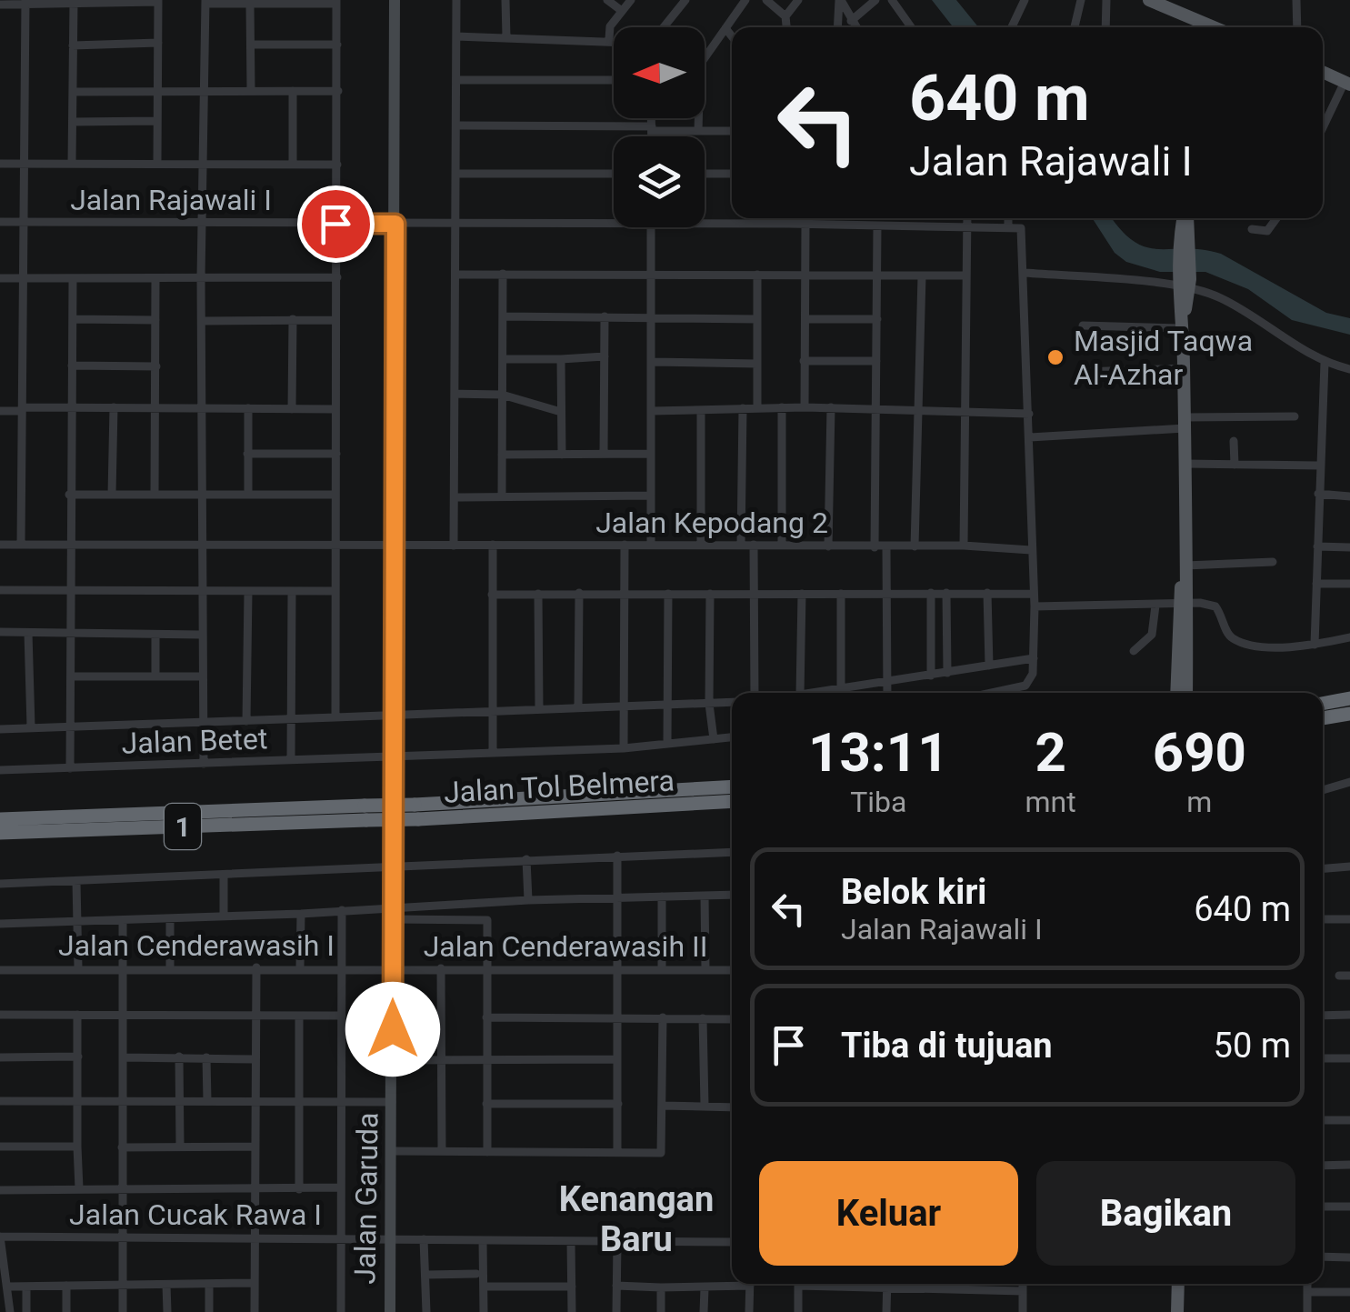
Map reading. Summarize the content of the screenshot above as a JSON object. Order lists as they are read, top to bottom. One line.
{"streets":{"highway":["Jalan Tol Belmera","1"],"street":["Jalan Rajawali I","Jalan Kepodang 2","Jalan Betet","Jalan Cenderawasih I","Jalan Cenderawasih II","Jalan Garuda","Jalan Cucak Rawa I"]},"crossings":[["Jalan Rajawali I","Jalan Garuda"],["Jalan Kepodang 2","Jalan Garuda"],["Jalan Betet","Jalan Garuda"],["Jalan Cenderawasih I","Jalan Cenderawasih II"],["Jalan Cenderawasih I","Jalan Garuda"],["Jalan Cenderawasih II","Jalan Garuda"],["Jalan Garuda","Jalan Cucak Rawa I"]],"districts":["Kenangan Baru"],"places":["Masjid Taqwa Al-Azhar"],"north":"left","page":{"turn":["640 m","Jalan Rajawali I"],"eta":["13:11","Tiba","2","mnt","690","m"],"list":[{"name":"Belok kiri","note":"Jalan Rajawali I","value":"640 m"},{"name":"Tiba di tujuan","value":"50 m"}],"buttons":["Keluar","Bagikan"]}}
